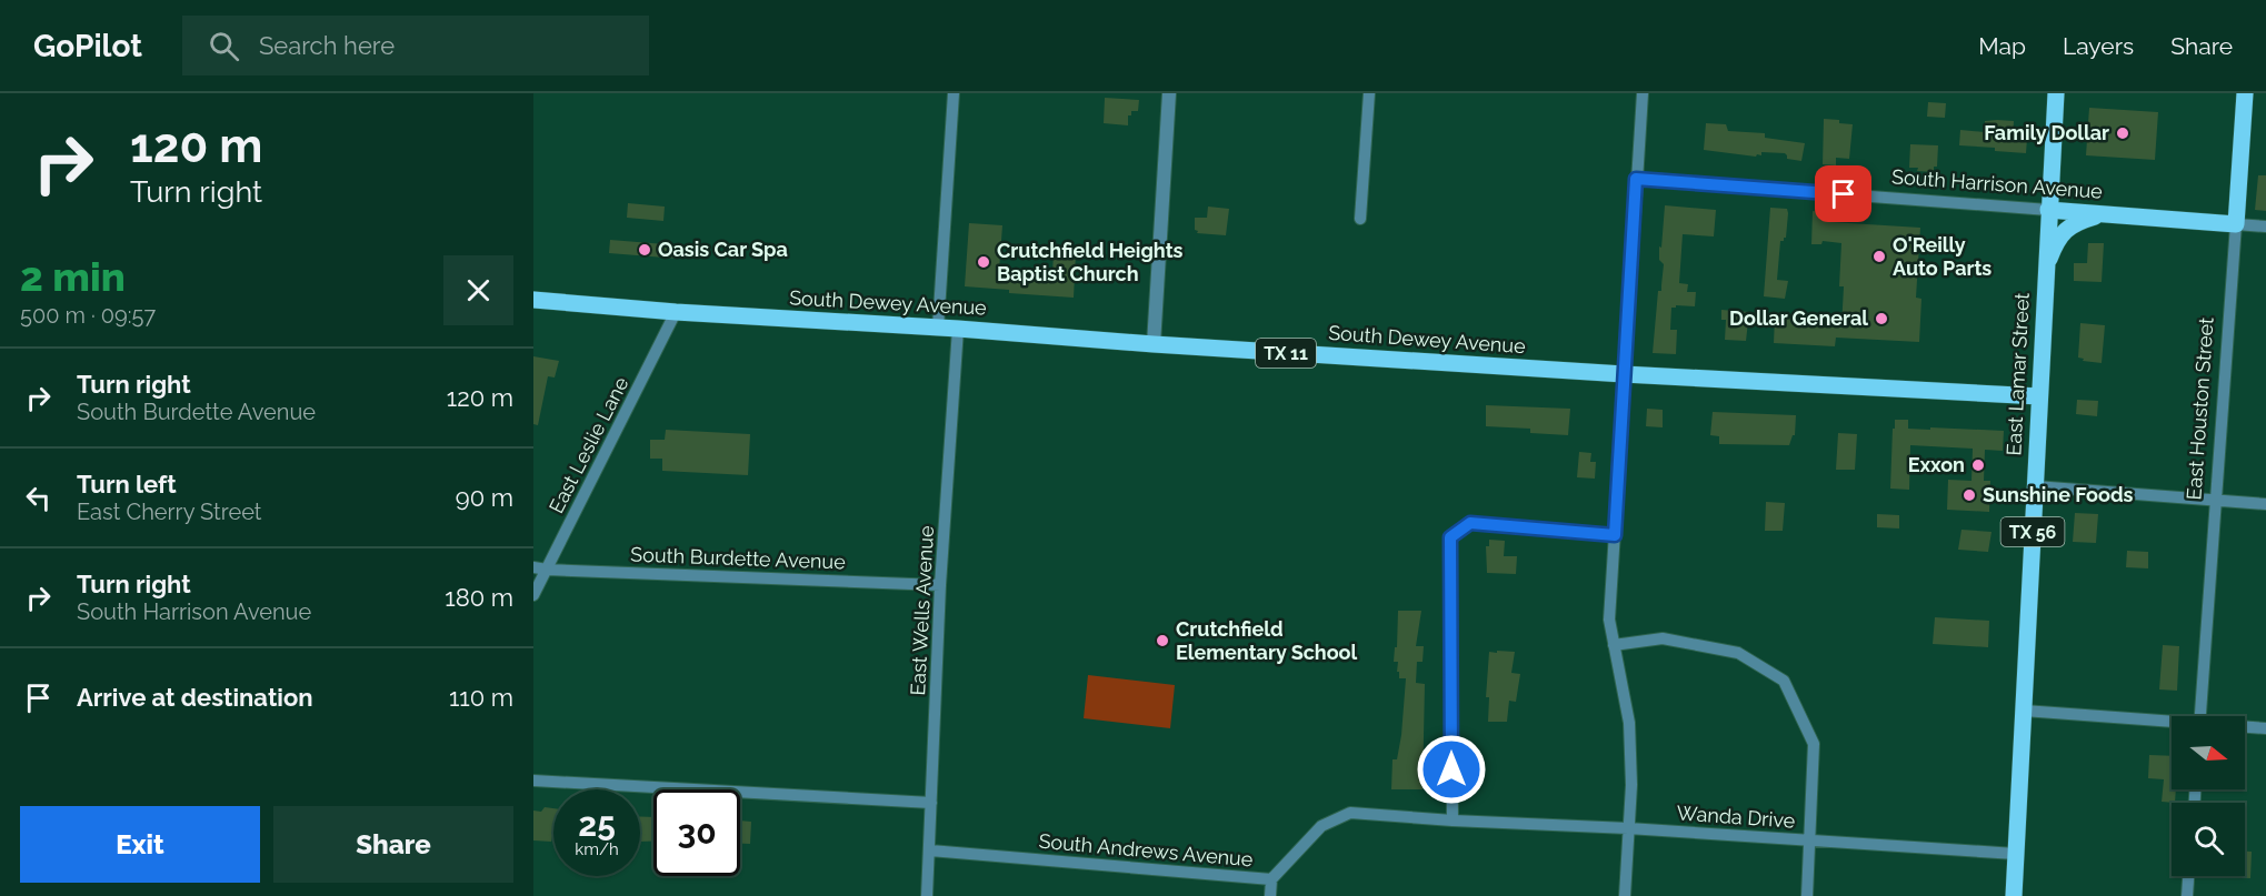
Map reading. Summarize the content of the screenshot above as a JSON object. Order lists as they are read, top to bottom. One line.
{"streets":{"main road":["South Harrison Avenue","South Dewey Avenue","TX 11","East Lamar Street","East Houston Street","TX 56"],"street":["East Leslie Lane","South Burdette Avenue","East Wells Avenue","Wanda Drive","South Andrews Avenue"]},"crossings":[["South Harrison Avenue","East Lamar Street"],["South Harrison Avenue","East Houston Street"],["South Dewey Avenue","East Lamar Street"],["South Dewey Avenue","East Leslie Lane"],["South Dewey Avenue","East Wells Avenue"],["East Lamar Street","Wanda Drive"],["East Leslie Lane","South Burdette Avenue"],["South Burdette Avenue","East Wells Avenue"],["East Wells Avenue","South Andrews Avenue"],["Wanda Drive","South Andrews Avenue"]],"places":["Family Dollar","Oasis Car Spa","O'Reilly Auto Parts","Crutchfield Heights Baptist Church","Dollar General","Exxon","Sunshine Foods","Crutchfield Elementary School"],"north":"right","page":{"header":"GoPilot","search":"Search here","nav":["Map","Layers","Share"],"turn":["120 m","Turn right"],"heading":["2 min","500 m · 09:57"],"list":[{"name":"Turn right","note":"South Burdette Avenue","value":"120 m"},{"name":"Turn left","note":"East Cherry Street","value":"90 m"},{"name":"Turn right","note":"South Harrison Avenue","value":"180 m"},{"name":"Arrive at destination","value":"110 m"}],"speed":"25 km/h","limit":"30","buttons":["Exit","Share"]}}
